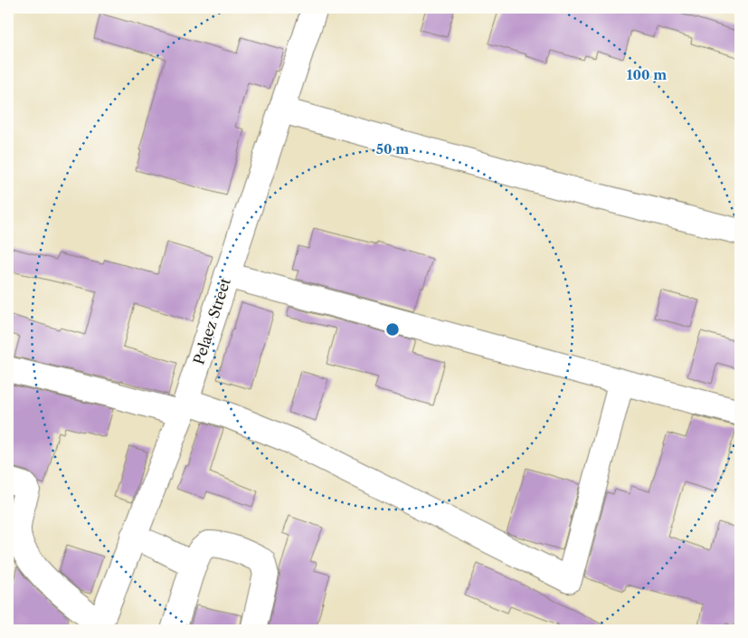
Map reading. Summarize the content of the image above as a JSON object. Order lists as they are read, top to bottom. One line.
{"streets":{"street":["Pelaez Street"]},"rings":["100 m","50 m"]}
